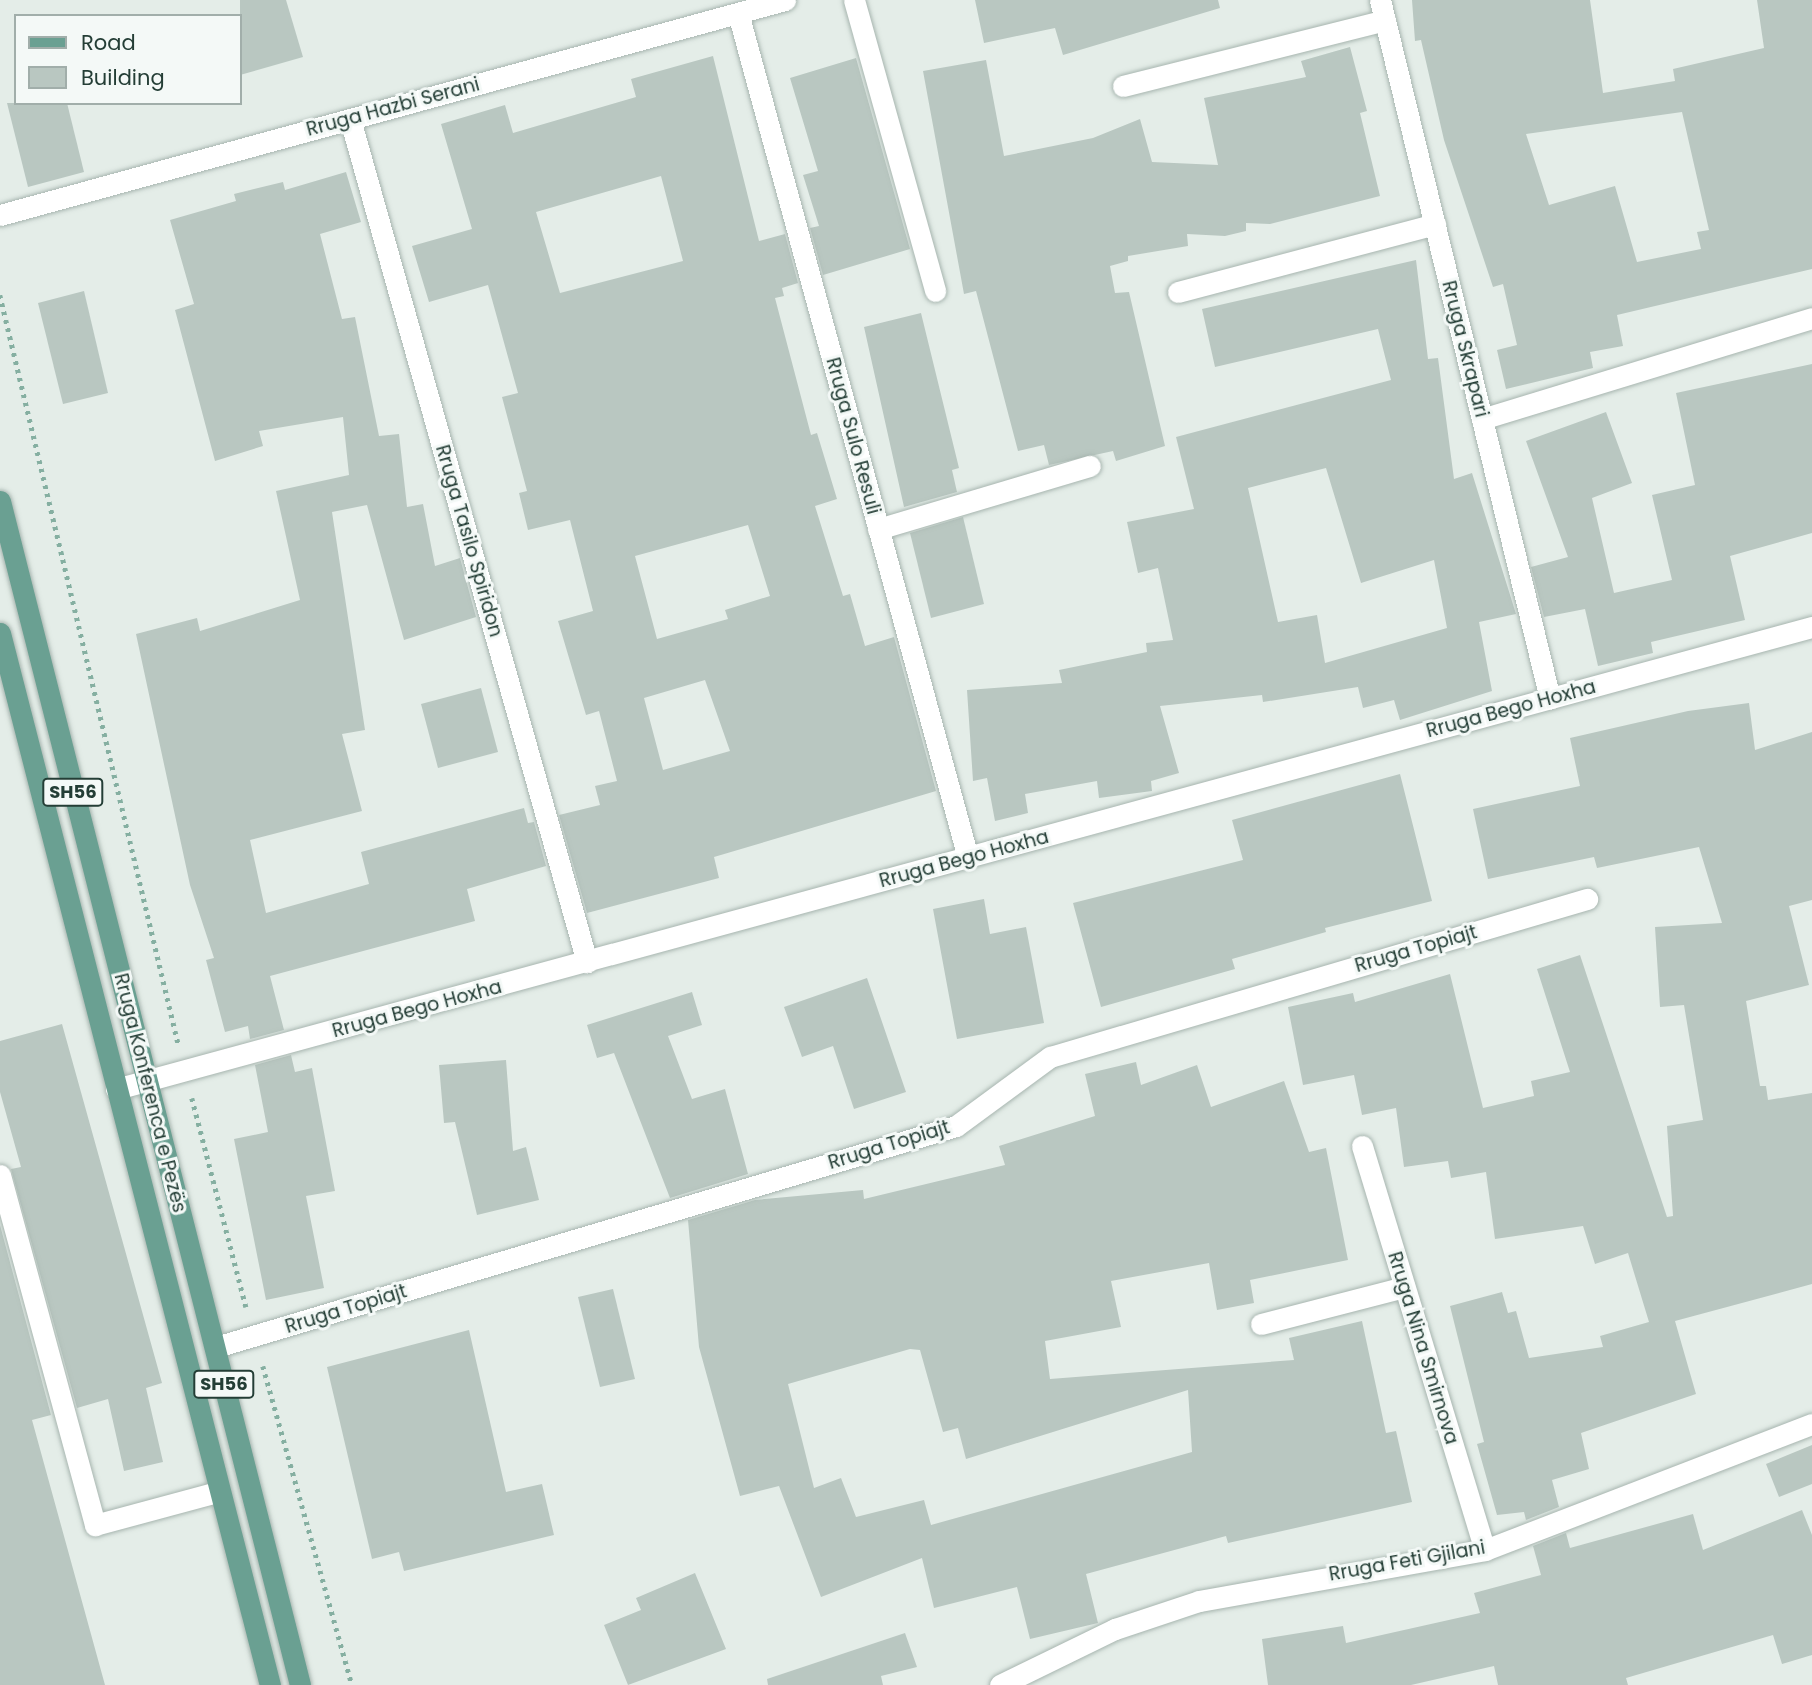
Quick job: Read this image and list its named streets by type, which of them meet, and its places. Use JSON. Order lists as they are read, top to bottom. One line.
{"streets":{"main road":["SH56","Rruga Konferenca e Pezës"],"street":["Rruga Hazbi Serani","Rruga Skrapari","Rruga Sulo Resuli","Rruga Tasilo Spiridon","Rruga Bego Hoxha","Rruga Topiajt","Rruga Nina Smirnova","Rruga Feti Gjilani"]},"crossings":[["Rruga Hazbi Serani","Rruga Sulo Resuli"],["Rruga Hazbi Serani","Rruga Tasilo Spiridon"],["Rruga Skrapari","Rruga Bego Hoxha"],["Rruga Sulo Resuli","Rruga Bego Hoxha"],["Rruga Tasilo Spiridon","Rruga Bego Hoxha"],["Rruga Bego Hoxha","Rruga Konferenca e Pezës"],["Rruga Topiajt","Rruga Konferenca e Pezës"],["Rruga Nina Smirnova","Rruga Feti Gjilani"]],"legend":["Road","Building"]}
